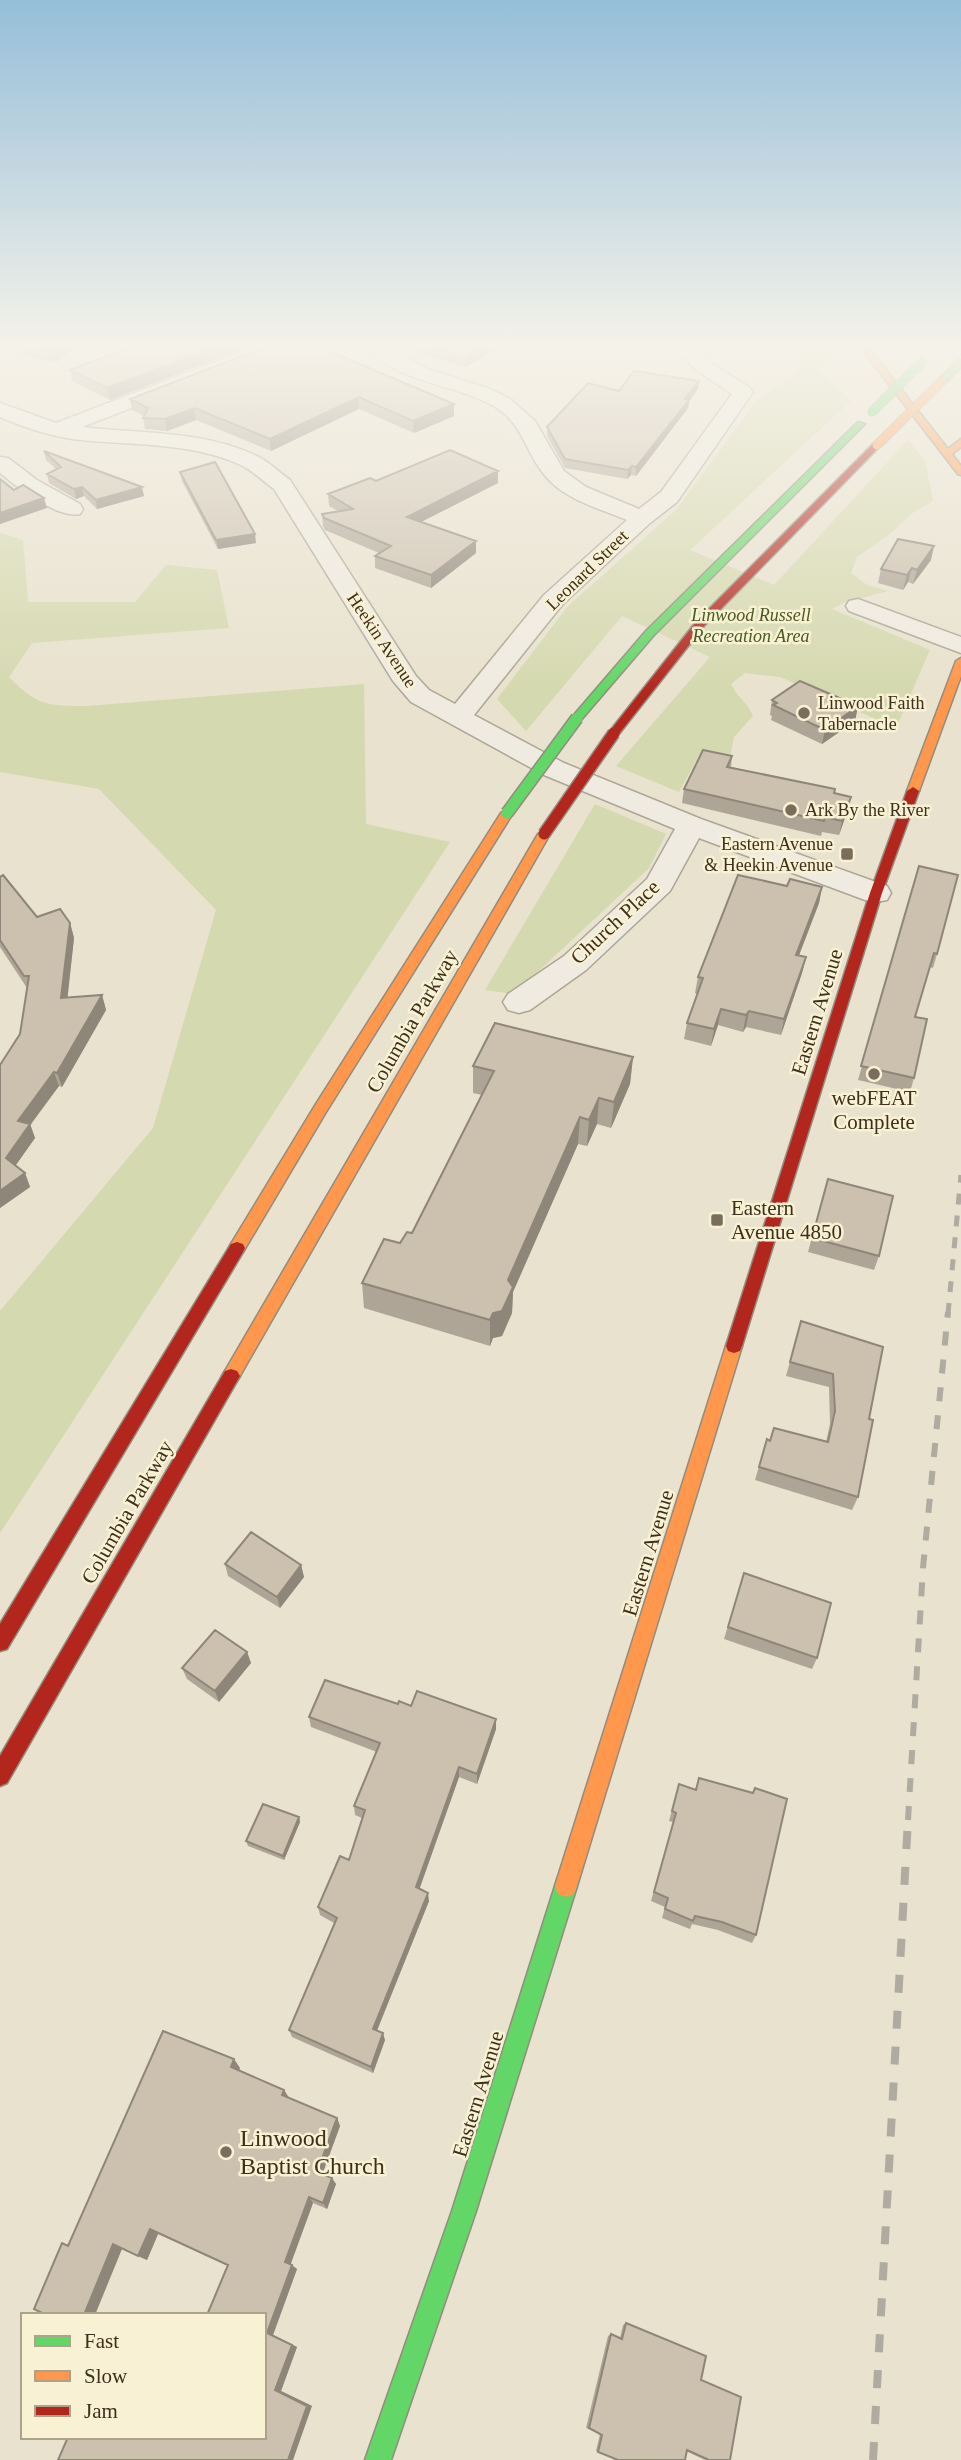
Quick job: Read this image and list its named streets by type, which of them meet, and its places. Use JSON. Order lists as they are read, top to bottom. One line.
{"streets":{"main road":["Eastern Avenue","Columbia Parkway"],"street":["Leonard Street","Heekin Avenue","Church Place"]},"crossings":[["Leonard Street","Heekin Avenue"],["Heekin Avenue","Church Place"],["Heekin Avenue","Eastern Avenue"]],"parks":["Linwood Russell Recreation Area"],"places":{"other":["Linwood Faith Tabernacle","Ark By the River","webFEAT Complete","Linwood Baptist Church"],"transit":["Eastern Avenue & Heekin Avenue","Eastern Avenue 4850"]},"legend":["Fast","Slow","Jam"]}
